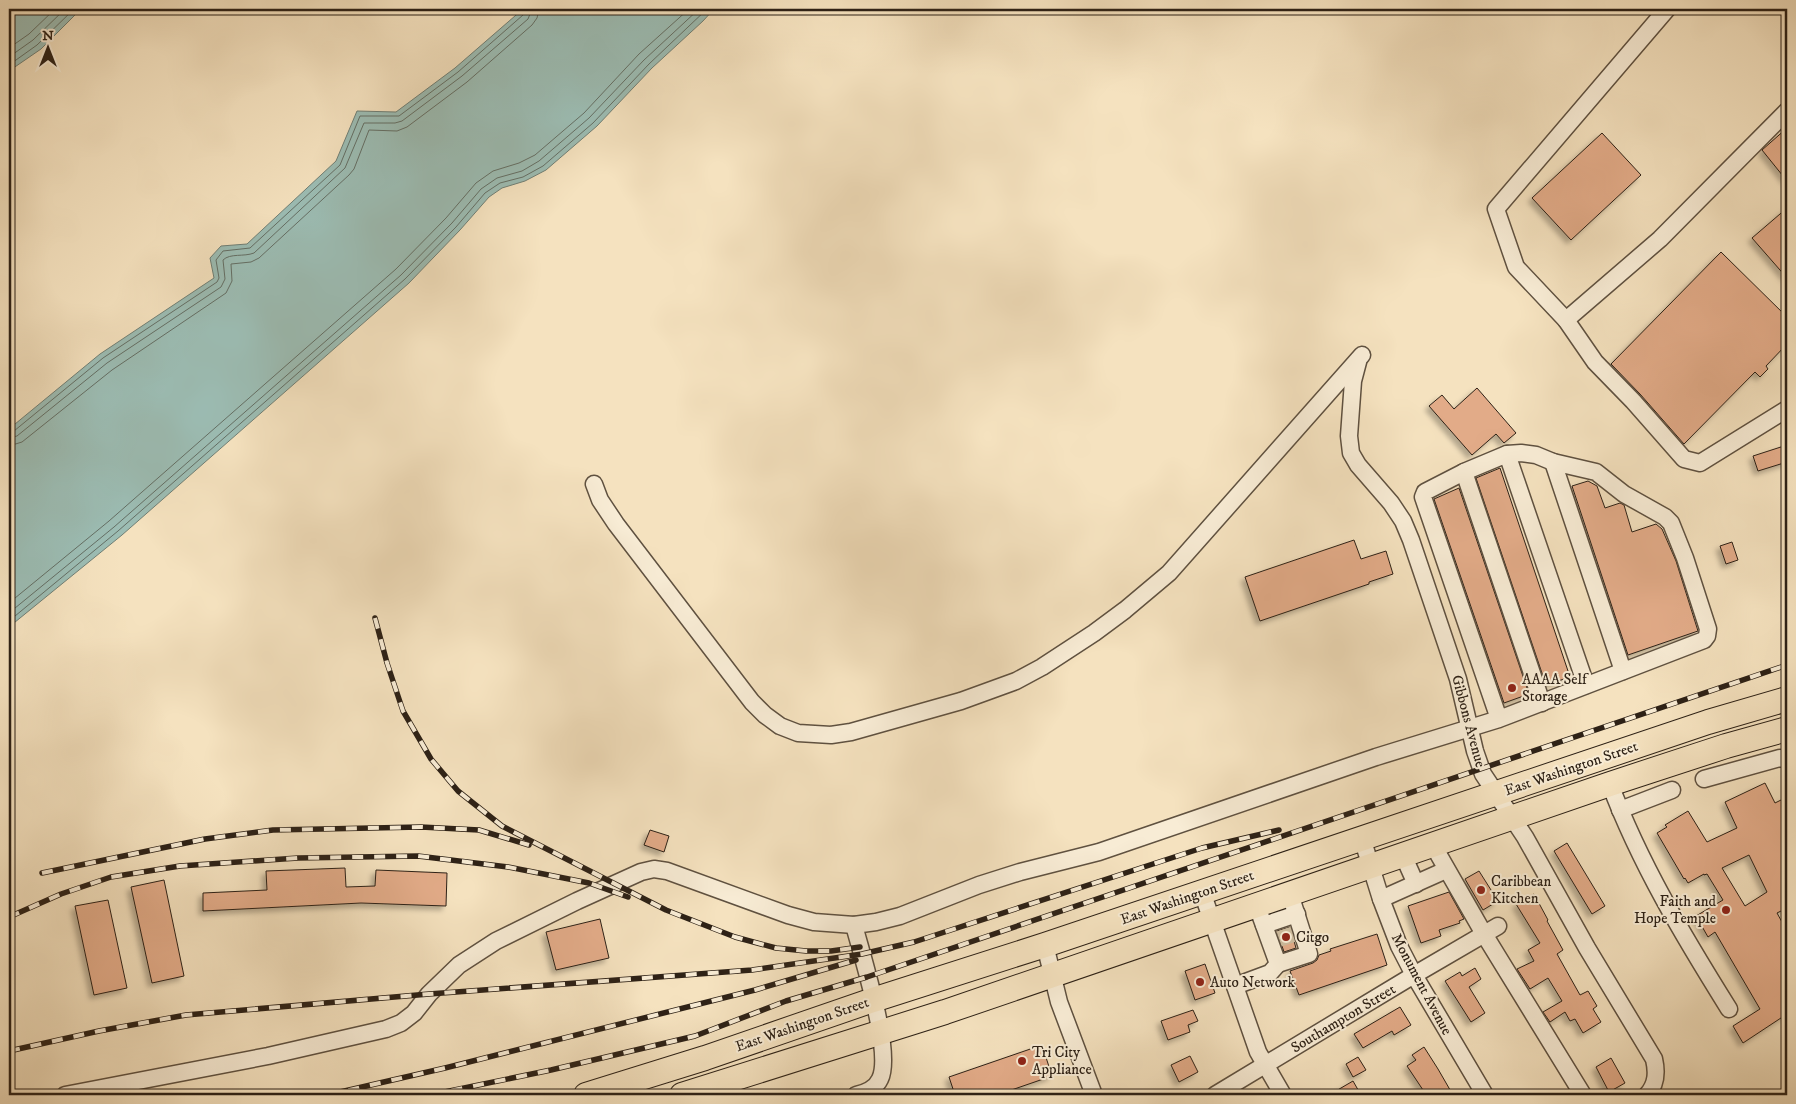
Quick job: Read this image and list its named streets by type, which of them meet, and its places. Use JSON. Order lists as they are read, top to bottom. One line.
{"streets":{"highway":["East Washington Street"],"street":["Gibbons Avenue","Monument Avenue","Southampton Street"]},"crossings":[["Gibbons Avenue","East Washington Street"],["East Washington Street","Monument Avenue"],["Monument Avenue","Southampton Street"]],"places":["AAAA Self Storage","Caribbean Kitchen","Faith and Hope Temple","Citgo","Auto Network","Tri City Appliance"],"north":"top"}
